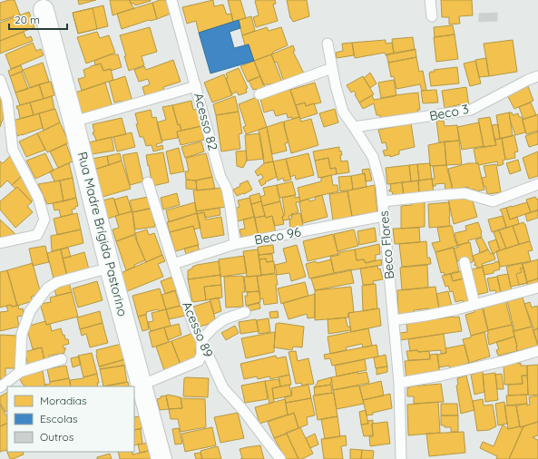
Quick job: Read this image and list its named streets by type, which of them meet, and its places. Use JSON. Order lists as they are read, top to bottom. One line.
{"streets":{"street":["Rua Madre Brígida Pastorino"],"lane":["Beco 3","Acesso 82","Beco 96","Beco Flores","Acesso 89"]},"crossings":[["Beco 3","Beco Flores"],["Acesso 82","Beco 96"],["Beco 96","Beco Flores"],["Beco 96","Acesso 89"]],"legend":["Moradias","Escolas","Outros"],"scale_bar":"20 m"}
